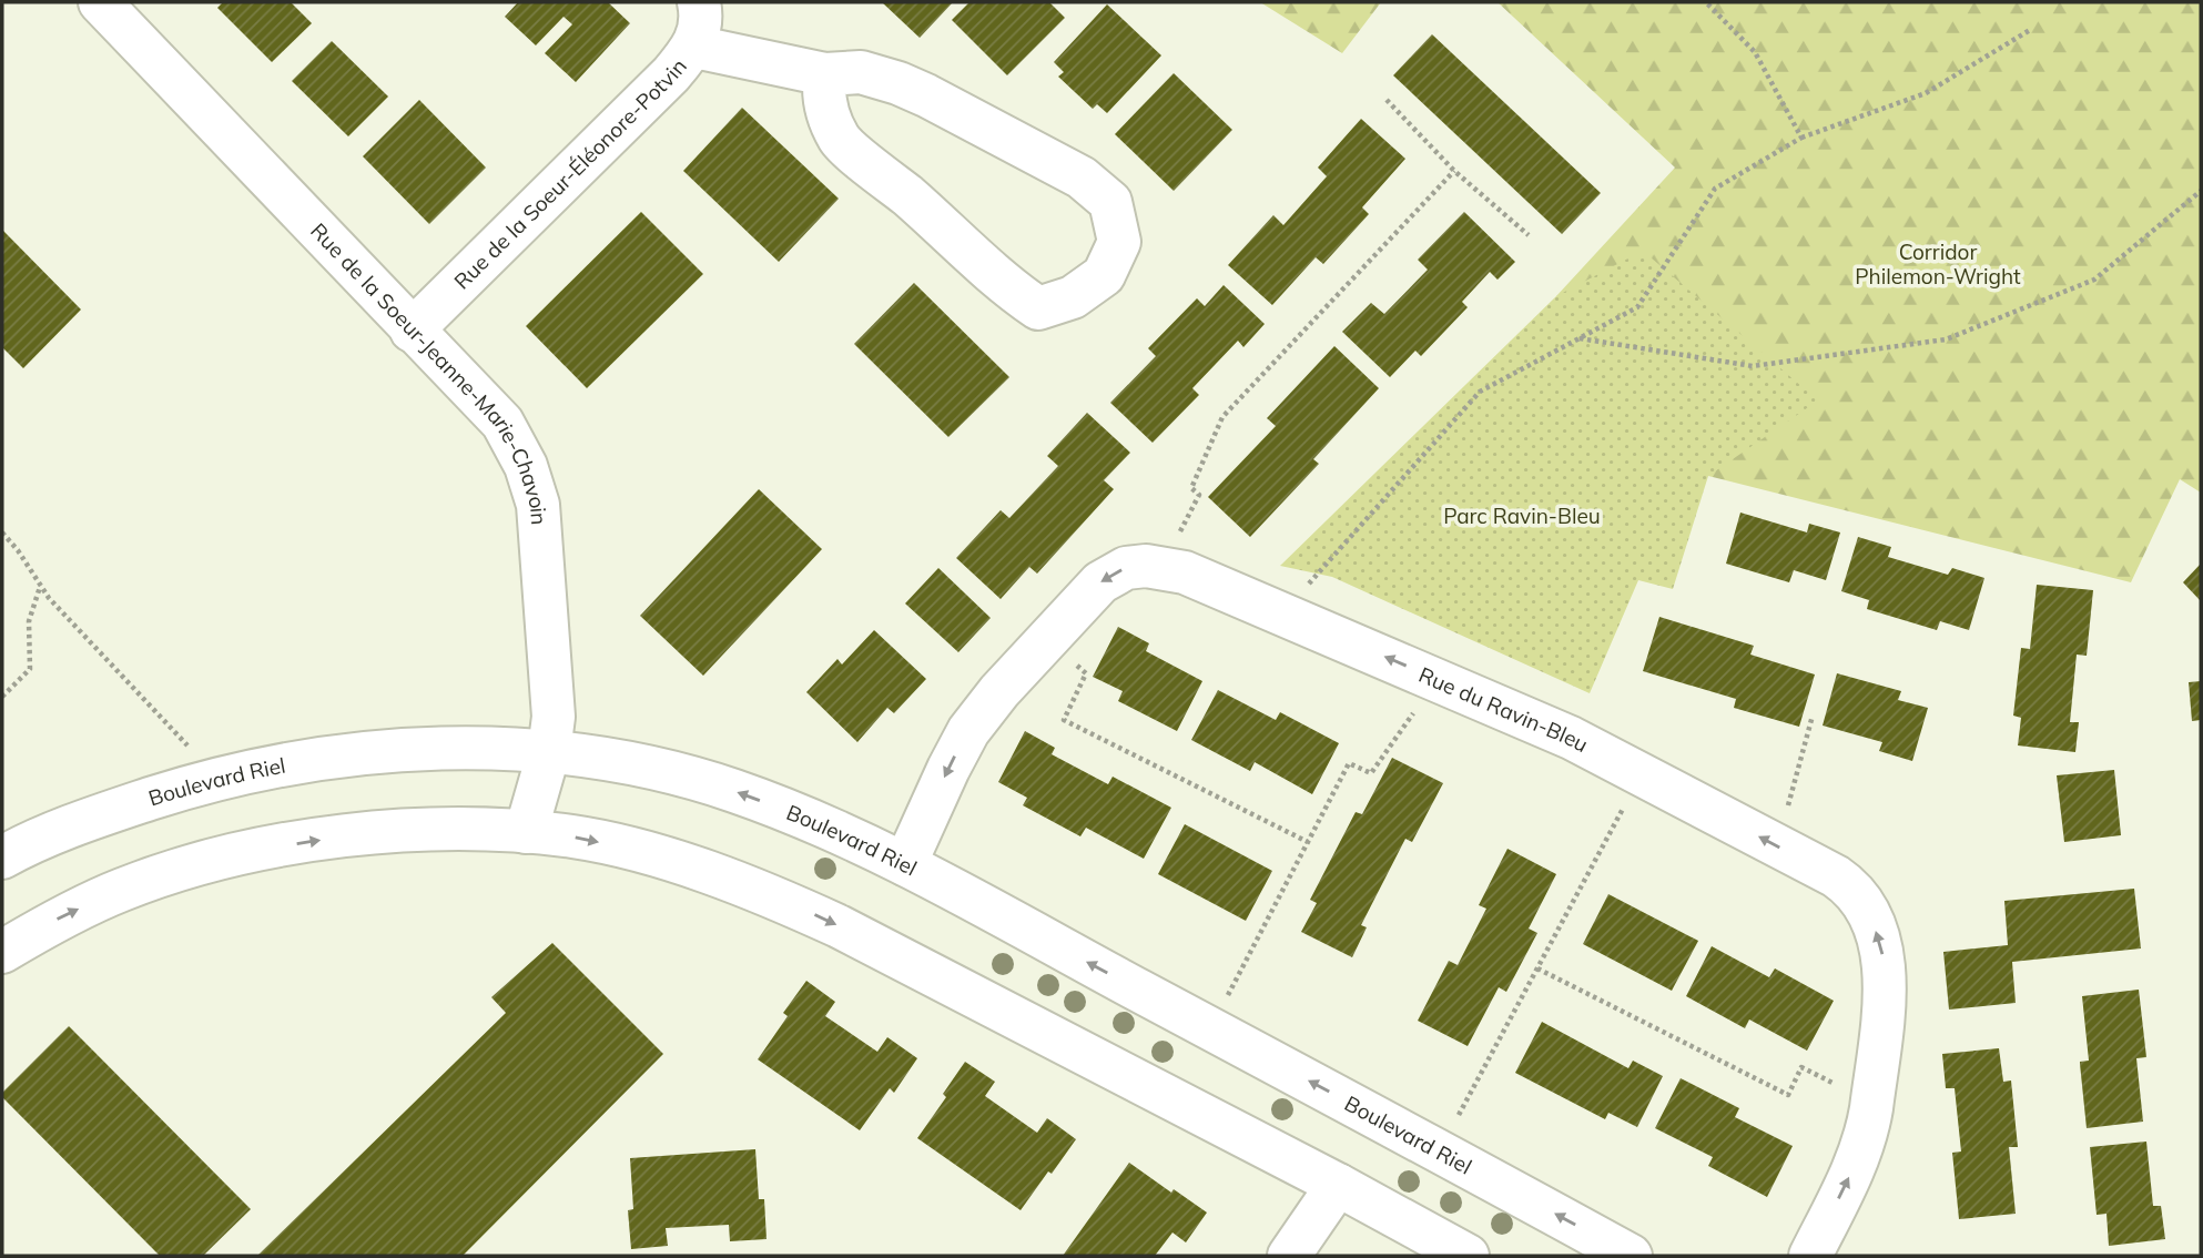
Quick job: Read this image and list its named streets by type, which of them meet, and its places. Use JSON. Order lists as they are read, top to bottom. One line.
{"streets":{"street":["Rue de la Soeur-Éléonore-Potvin","Rue de la Soeur-Jeanne-Marie-Chavoin","Rue du Ravin-Bleu","Boulevard Riel"]},"crossings":[["Rue de la Soeur-Éléonore-Potvin","Rue de la Soeur-Jeanne-Marie-Chavoin"],["Rue de la Soeur-Jeanne-Marie-Chavoin","Boulevard Riel"],["Rue du Ravin-Bleu","Boulevard Riel"]],"parks":["Corridor Philemon-Wright","Parc Ravin-Bleu"]}
